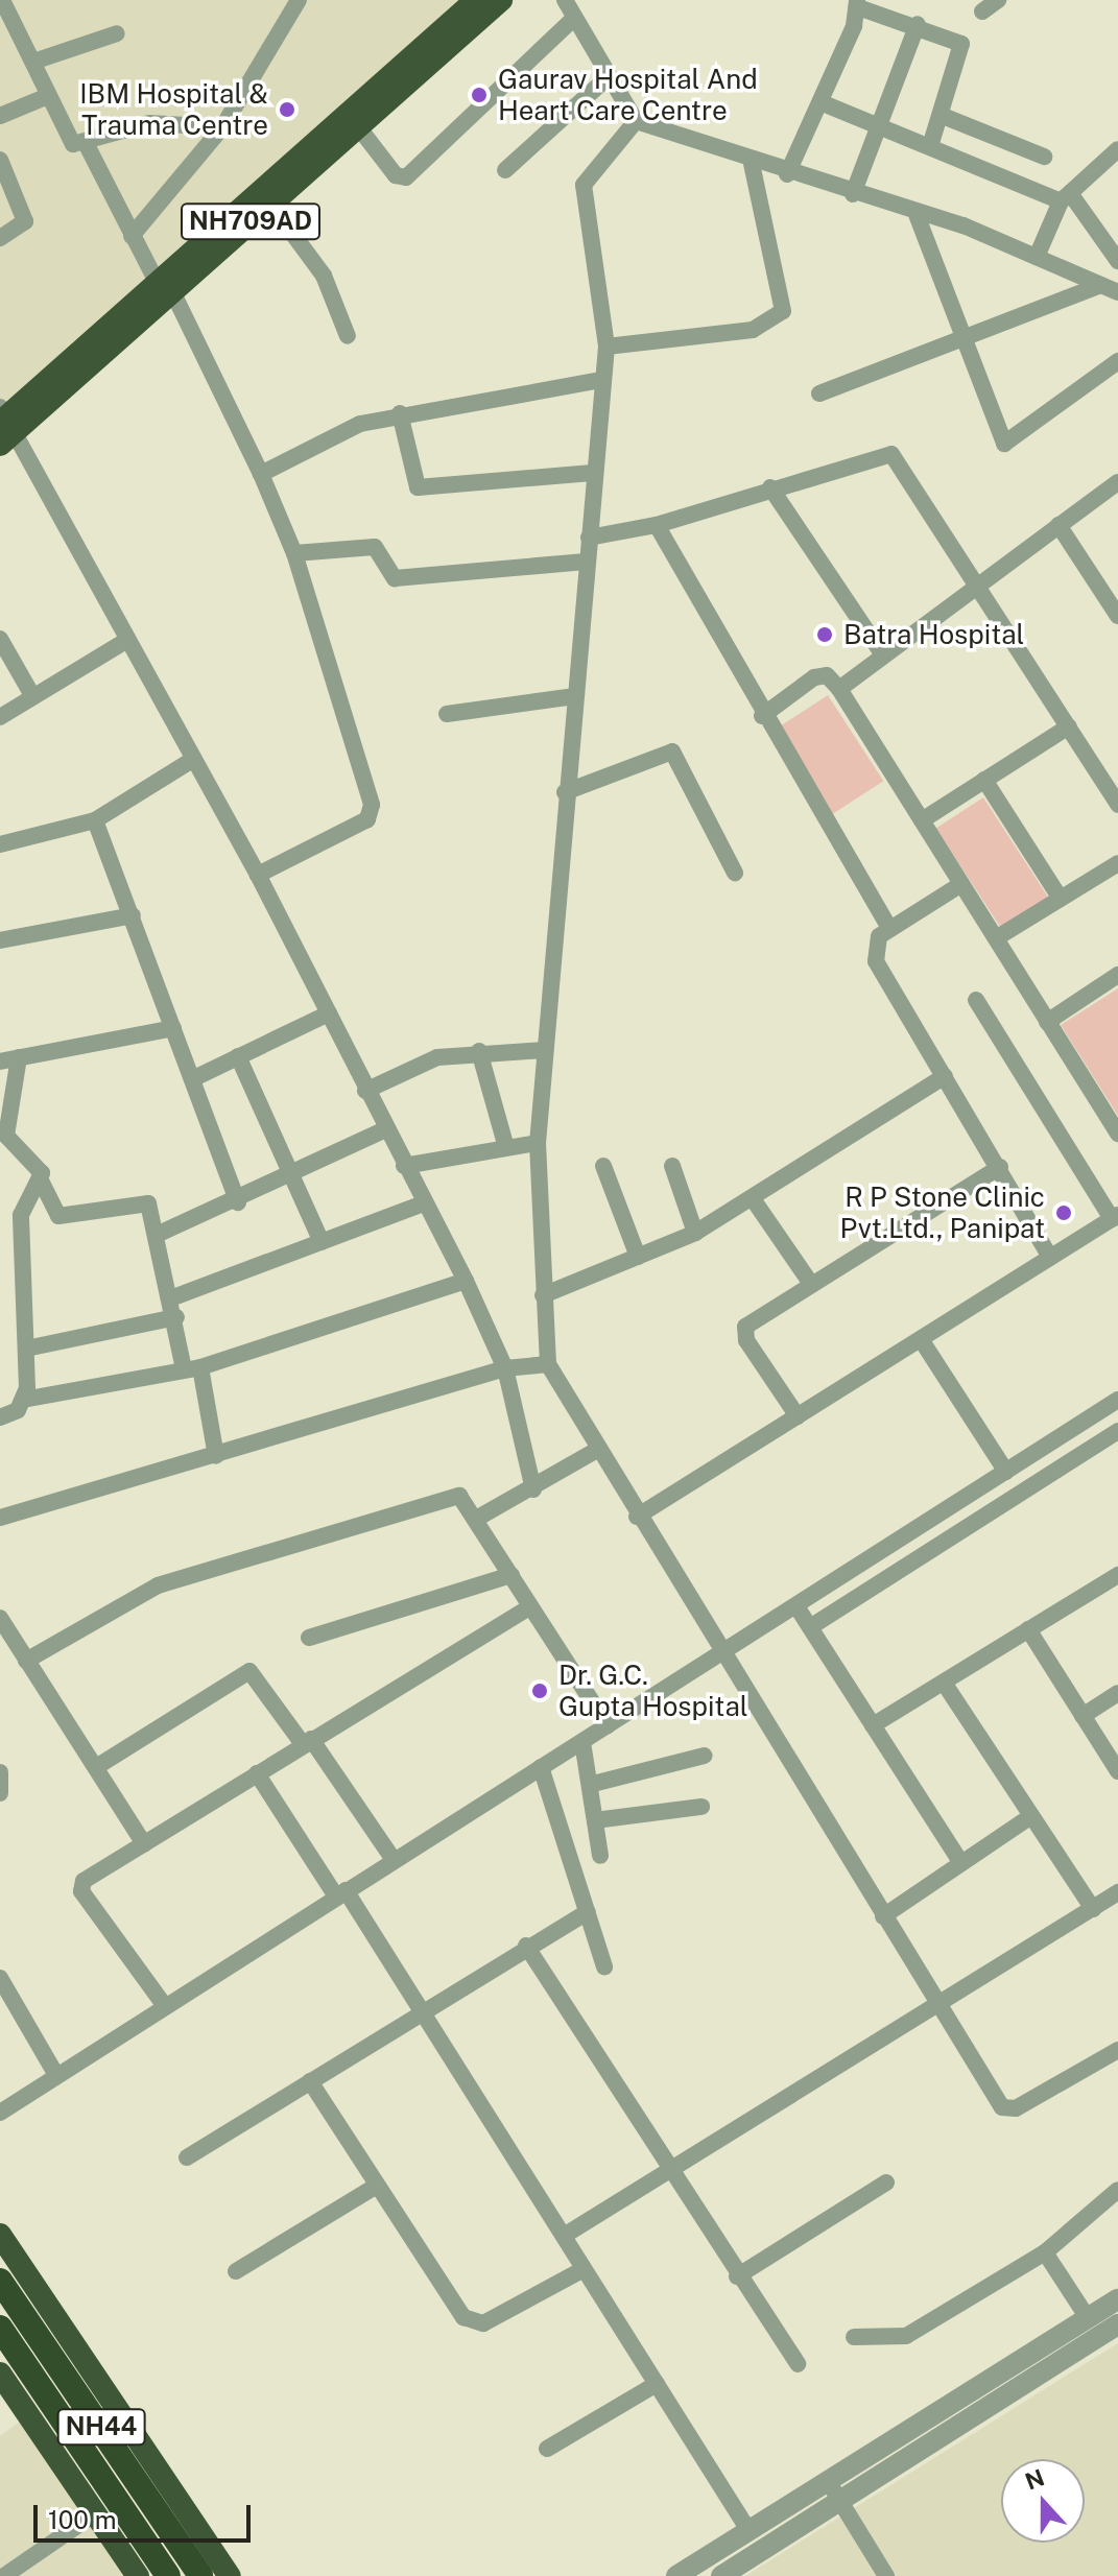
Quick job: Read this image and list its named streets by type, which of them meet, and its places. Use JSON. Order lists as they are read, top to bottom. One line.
{"streets":{"highway":["NH709AD","NH44"]},"places":["Gaurav Hospital And Heart Care Centre","IBM Hospital & Trauma Centre","Batra Hospital","R P Stone Clinic Pvt.Ltd., Panipat","Dr. G.C. Gupta Hospital"],"scale_bar":"100 m","north":"top"}
